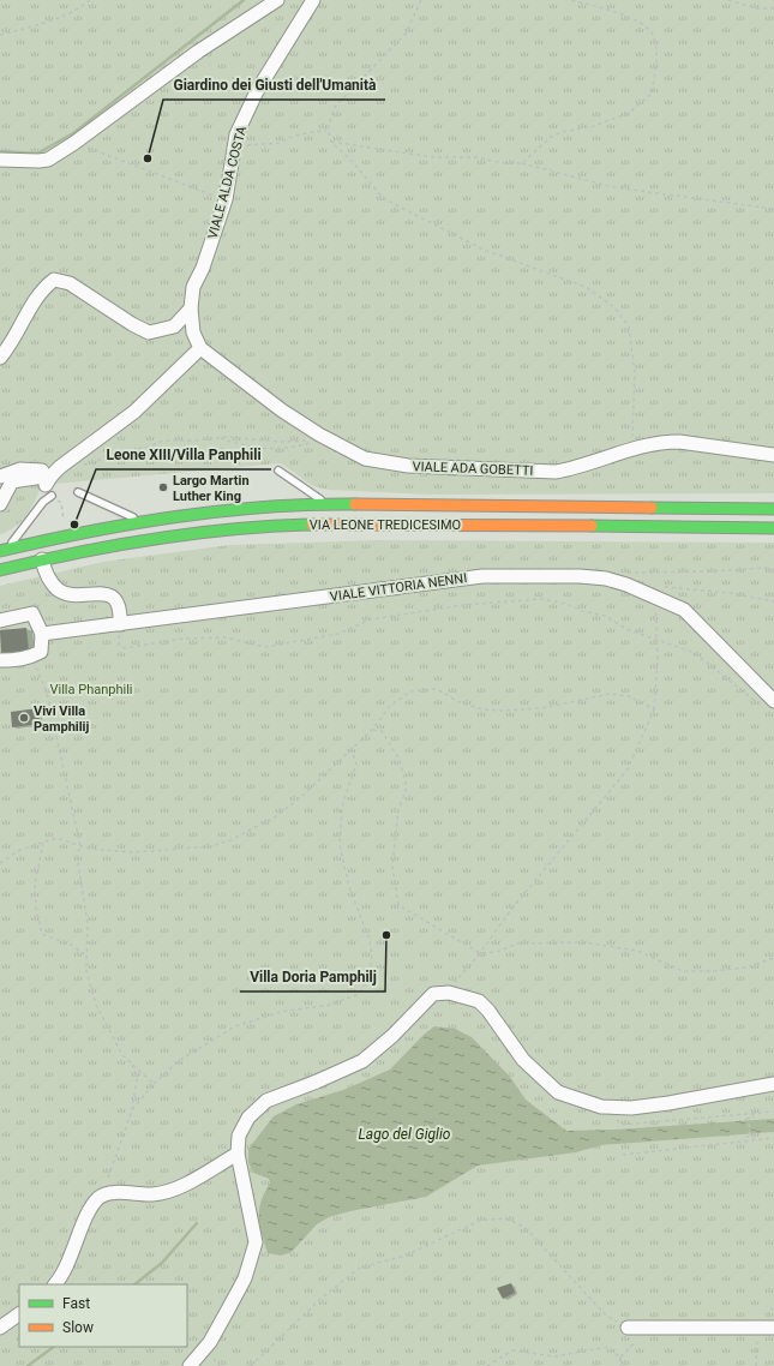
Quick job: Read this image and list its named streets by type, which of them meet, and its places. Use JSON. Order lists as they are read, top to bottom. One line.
{"streets":{"main road":["VIA LEONE TREDICESIMO"],"street":["VIALE ALDA COSTA","VIALE ADA GOBETTI","VIALE VITTORIA NENNI"]},"crossings":[["VIALE ALDA COSTA","VIALE ADA GOBETTI"]],"water":["Lago del Giglio"],"parks":["Villa Phanphili"],"places":["Giardino dei Giusti dell'Umanità","Largo Martin Luther King","Leone XIII/Villa Panphili","Vivi Villa Pamphilij","Villa Doria Pamphilj"],"legend":["Fast","Slow"]}
